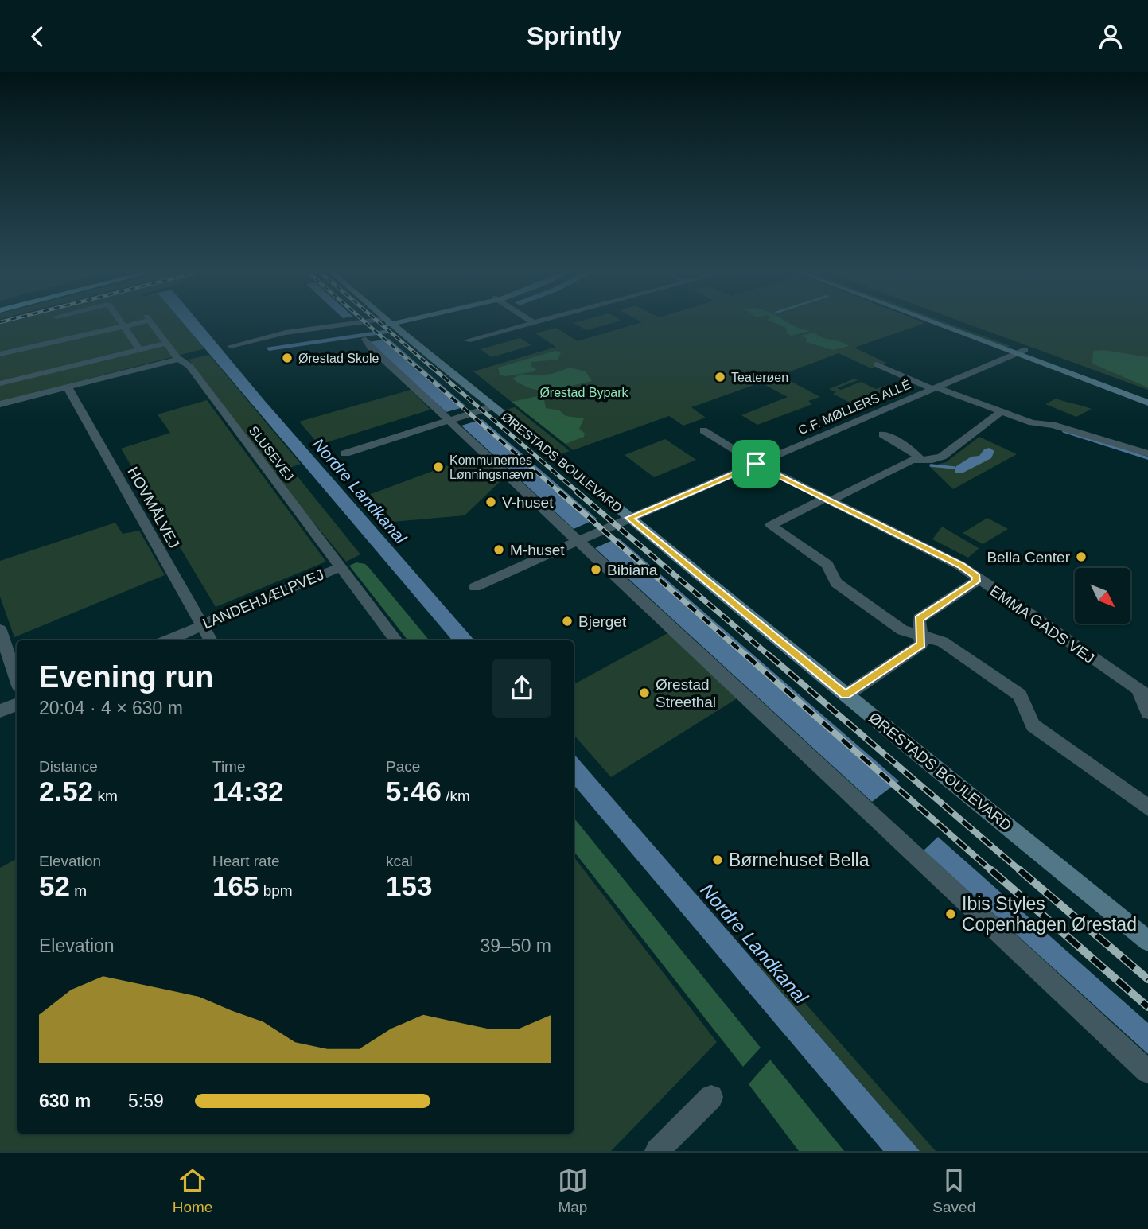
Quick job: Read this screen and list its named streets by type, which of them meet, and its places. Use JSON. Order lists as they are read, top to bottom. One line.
{"streets":{"street":["C.F. MØLLERS ALLÉ","SLUSEVEJ","ØRESTADS BOULEVARD","HOVMÅLVEJ","LANDEHJÆLPVEJ","EMMA GADS VEJ"]},"crossings":[["C.F. MØLLERS ALLÉ","ØRESTADS BOULEVARD"],["C.F. MØLLERS ALLÉ","EMMA GADS VEJ"],["SLUSEVEJ","LANDEHJÆLPVEJ"],["HOVMÅLVEJ","LANDEHJÆLPVEJ"]],"water":["Nordre Landkanal"],"parks":["Ørestad Bypark"],"places":["Ørestad Skole","Teaterøen","Kommunernes Lønningsnævn","V-huset","M-huset","Bella Center","Bibiana","Bjerget","Ørestad Streethal","Børnehuset Bella","Ibis Styles Copenhagen Ørestad"],"north":"bottom right","page":{"header":"Sprintly","heading":["Evening run","20:04 · 4 × 630 m"],"stats":[["Distance","2.52 km"],["Time","14:32"],["Pace","5:46 /km"],["Elevation","52 m"],["Heart rate","165 bpm"],["kcal","153"]],"chart":["Elevation","39–50 m"],"list":[{"name":"630 m","note":"5:59"}],"tabs":["Home","Map","Saved"]}}
